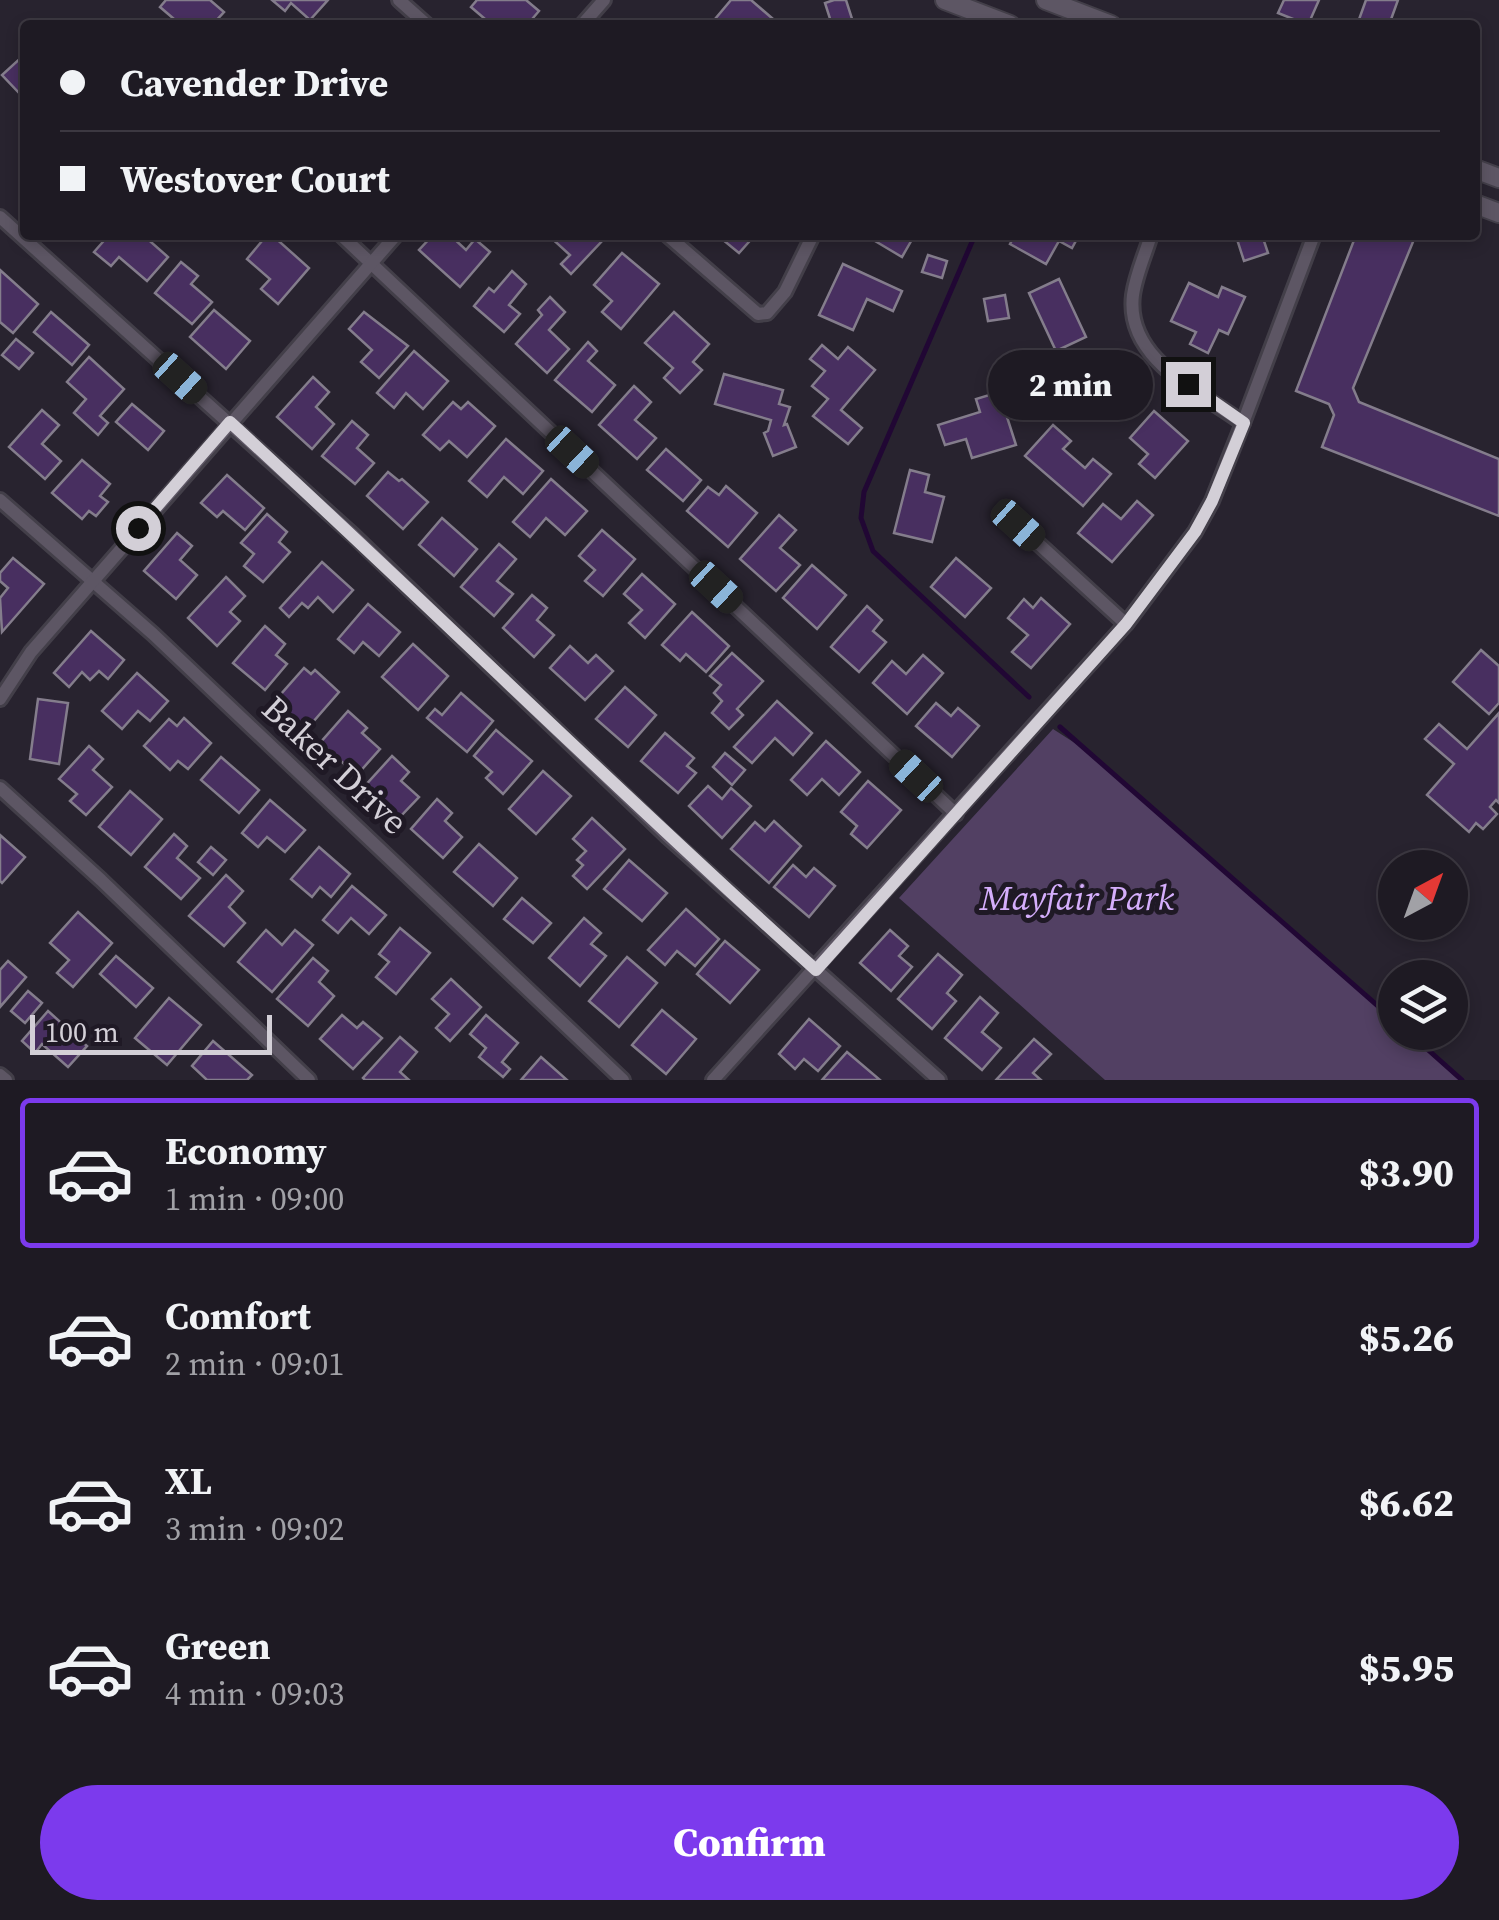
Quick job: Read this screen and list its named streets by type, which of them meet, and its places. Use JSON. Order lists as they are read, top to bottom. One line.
{"streets":{"street":["Baker Drive"]},"parks":["Mayfair Park"],"scale_bar":"100 m","north":"top right","page":{"banner":["Cavender Drive","Westover Court"],"bubble":"2 min","scale":"100 m","list":[{"name":"Economy","note":"1 min · 09:00","value":"$3.90"},{"name":"Comfort","note":"2 min · 09:01","value":"$5.26"},{"name":"XL","note":"3 min · 09:02","value":"$6.62"},{"name":"Green","note":"4 min · 09:03","value":"$5.95"}],"buttons":"Confirm"}}
